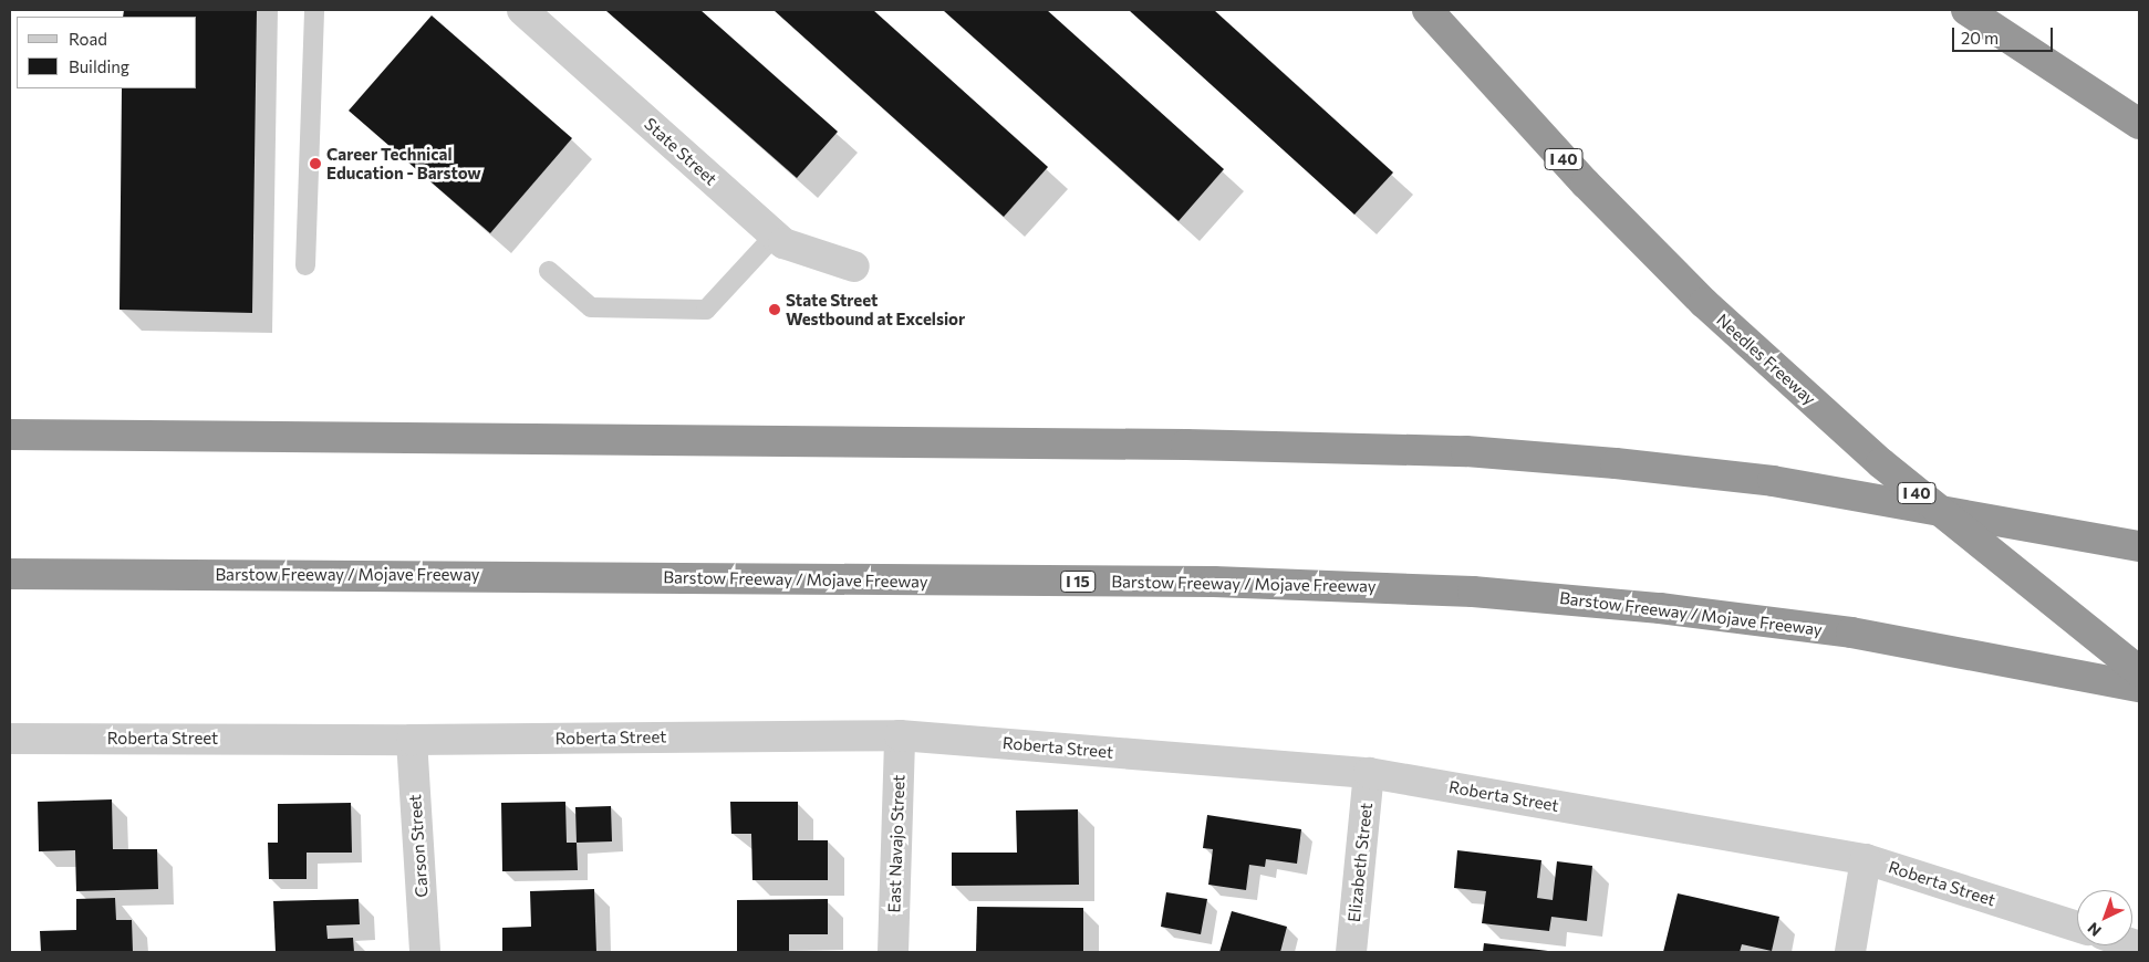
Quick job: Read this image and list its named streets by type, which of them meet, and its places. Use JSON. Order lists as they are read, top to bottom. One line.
{"streets":{"highway":["I 40","Needles Freeway","Barstow Freeway / Mojave Freeway","I 15"],"street":["State Street","Roberta Street","East Navajo Street","Carson Street","Elizabeth Street"]},"crossings":[["Roberta Street","East Navajo Street"],["Roberta Street","Carson Street"],["Roberta Street","Elizabeth Street"]],"places":["Career Technical Education - Barstow","State Street Westbound at Excelsior"],"legend":["Road","Building"],"scale_bar":"20 m","north":"bottom left"}
